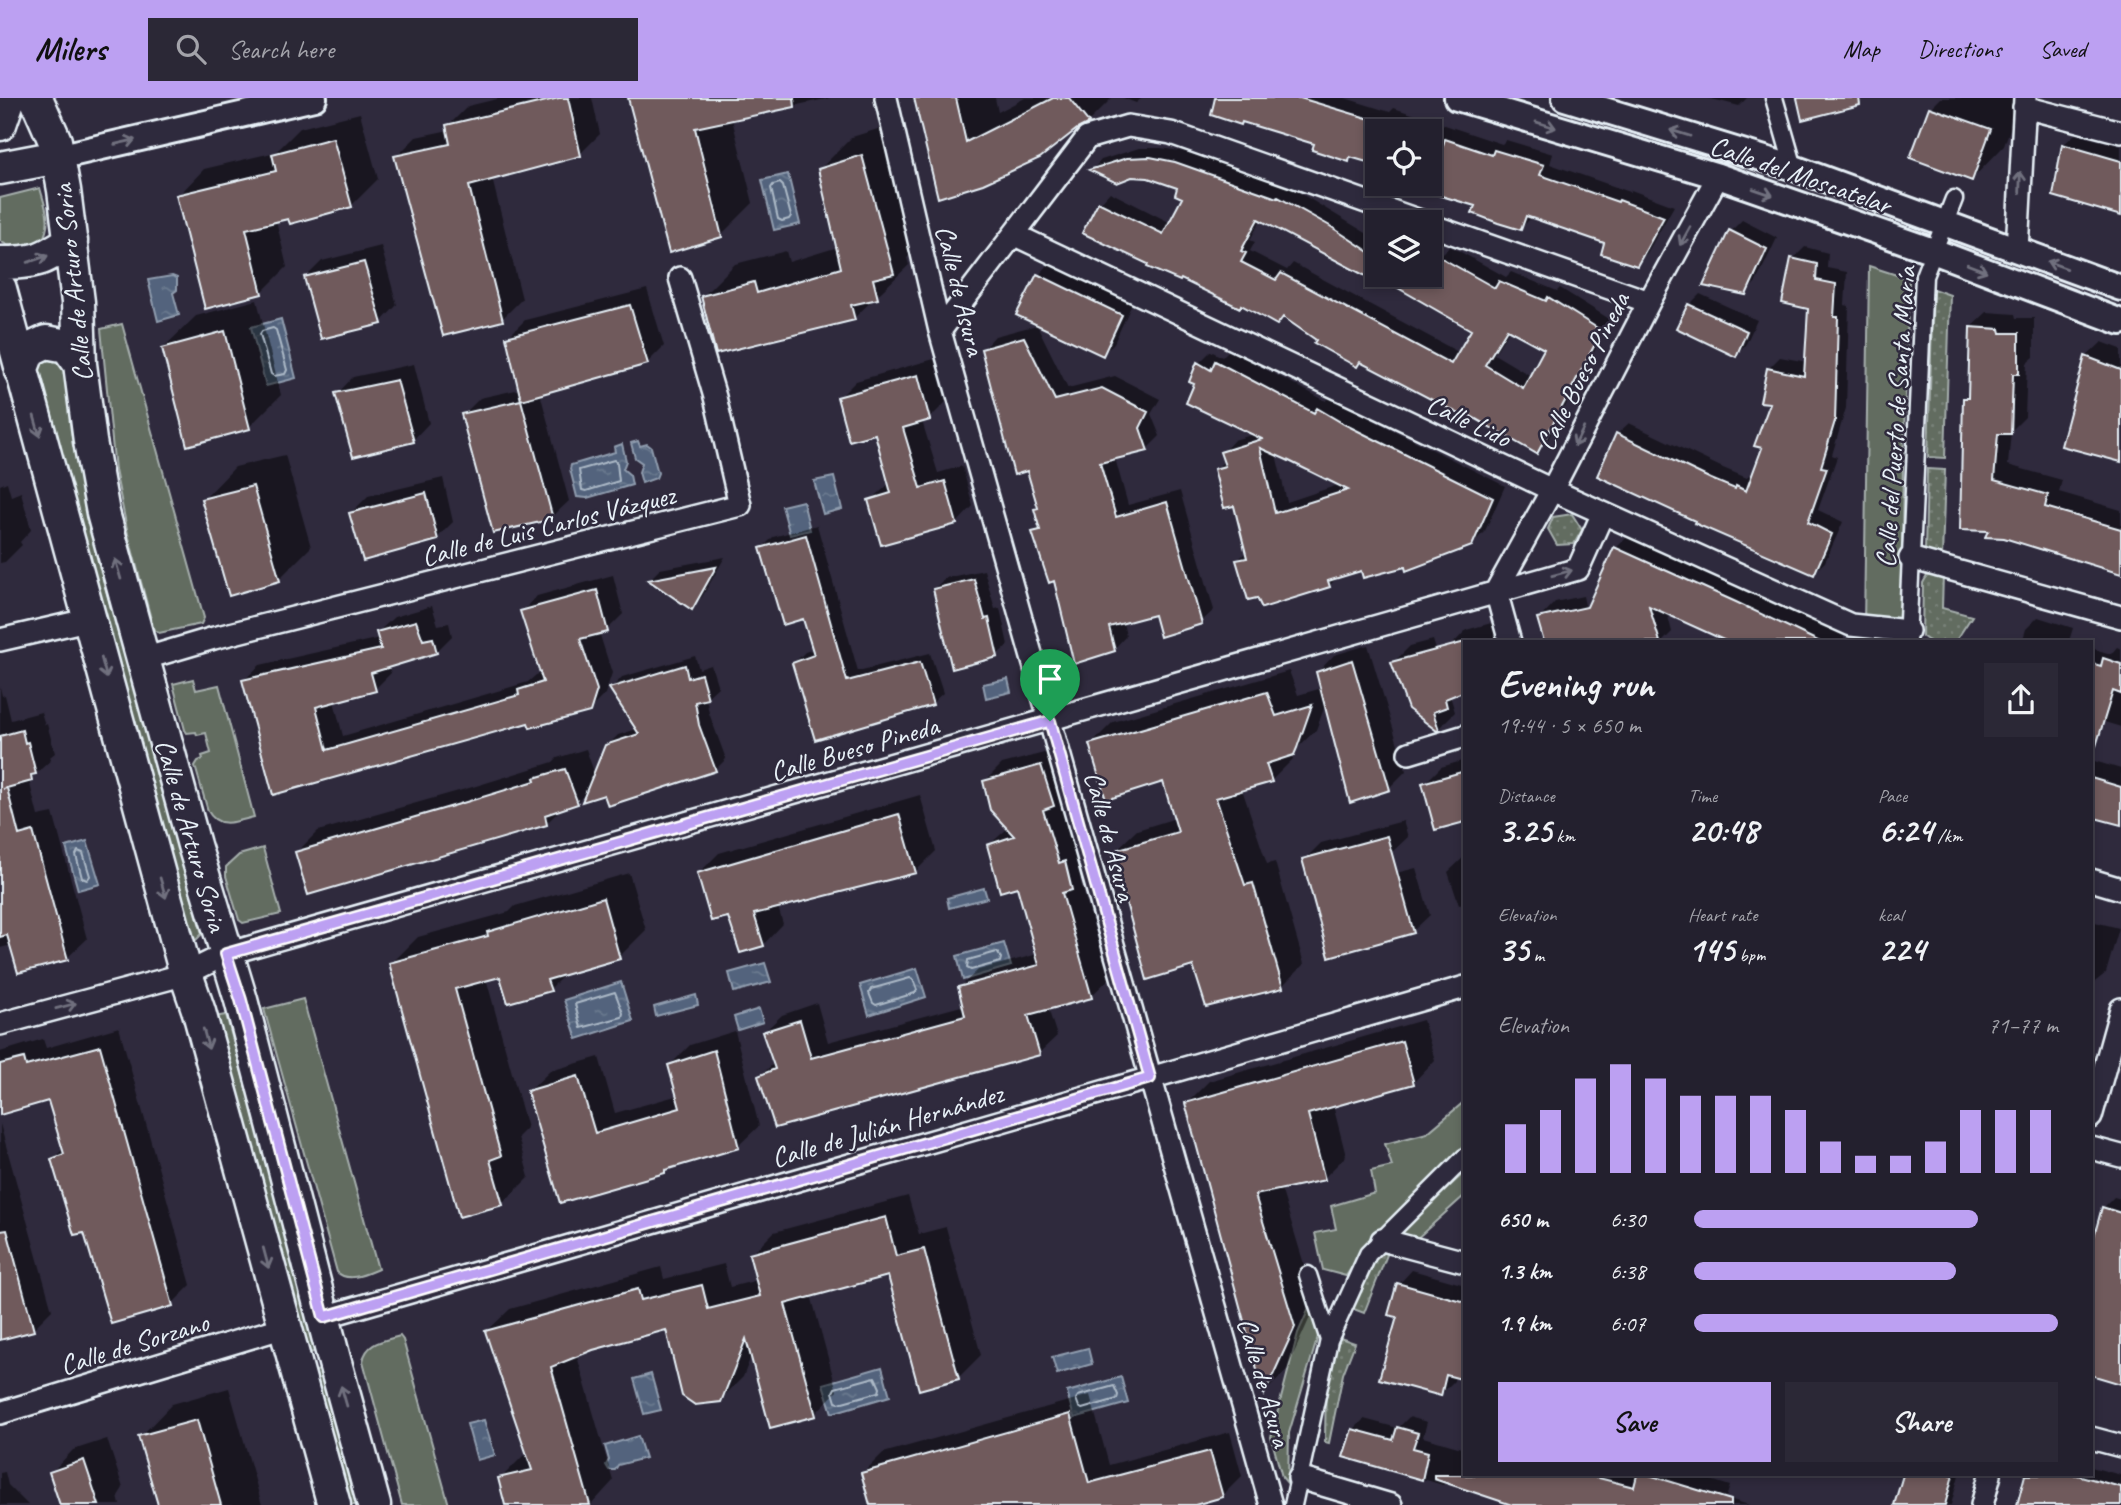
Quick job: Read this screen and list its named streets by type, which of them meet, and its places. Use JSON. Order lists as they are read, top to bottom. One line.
{"streets":{"main road":["Calle de Arturo Soria"],"street":["Calle del Moscatelar","Calle de Asura","Calle Bueso Pineda","Calle del Puerto de Santa María","Calle Lido","Calle de Luis Carlos Vázquez","Calle de Julián Hernández","Calle de Sorzano"]},"crossings":[["Calle del Moscatelar","Calle Bueso Pineda"],["Calle del Moscatelar","Calle del Puerto de Santa María"],["Calle de Arturo Soria","Calle Bueso Pineda"],["Calle de Arturo Soria","Calle de Luis Carlos Vázquez"],["Calle de Arturo Soria","Calle de Julián Hernández"],["Calle de Arturo Soria","Calle de Sorzano"],["Calle de Asura","Calle Bueso Pineda"],["Calle de Asura","Calle de Julián Hernández"],["Calle Bueso Pineda","Calle Lido"],["Calle del Puerto de Santa María","Calle Lido"]],"page":{"header":"Milers","search":"Search here","nav":["Map","Directions","Saved"],"heading":["Evening run","19:44 · 5 × 650 m"],"stats":[["Distance","3.25 km"],["Time","20:48"],["Pace","6:24 /km"],["Elevation","35 m"],["Heart rate","145 bpm"],["kcal","224"]],"chart":["Elevation","71–77 m"],"list":[{"name":"650 m","note":"6:30"},{"name":"1.3 km","note":"6:38"},{"name":"1.9 km","note":"6:07"}],"buttons":["Save","Share"]}}
